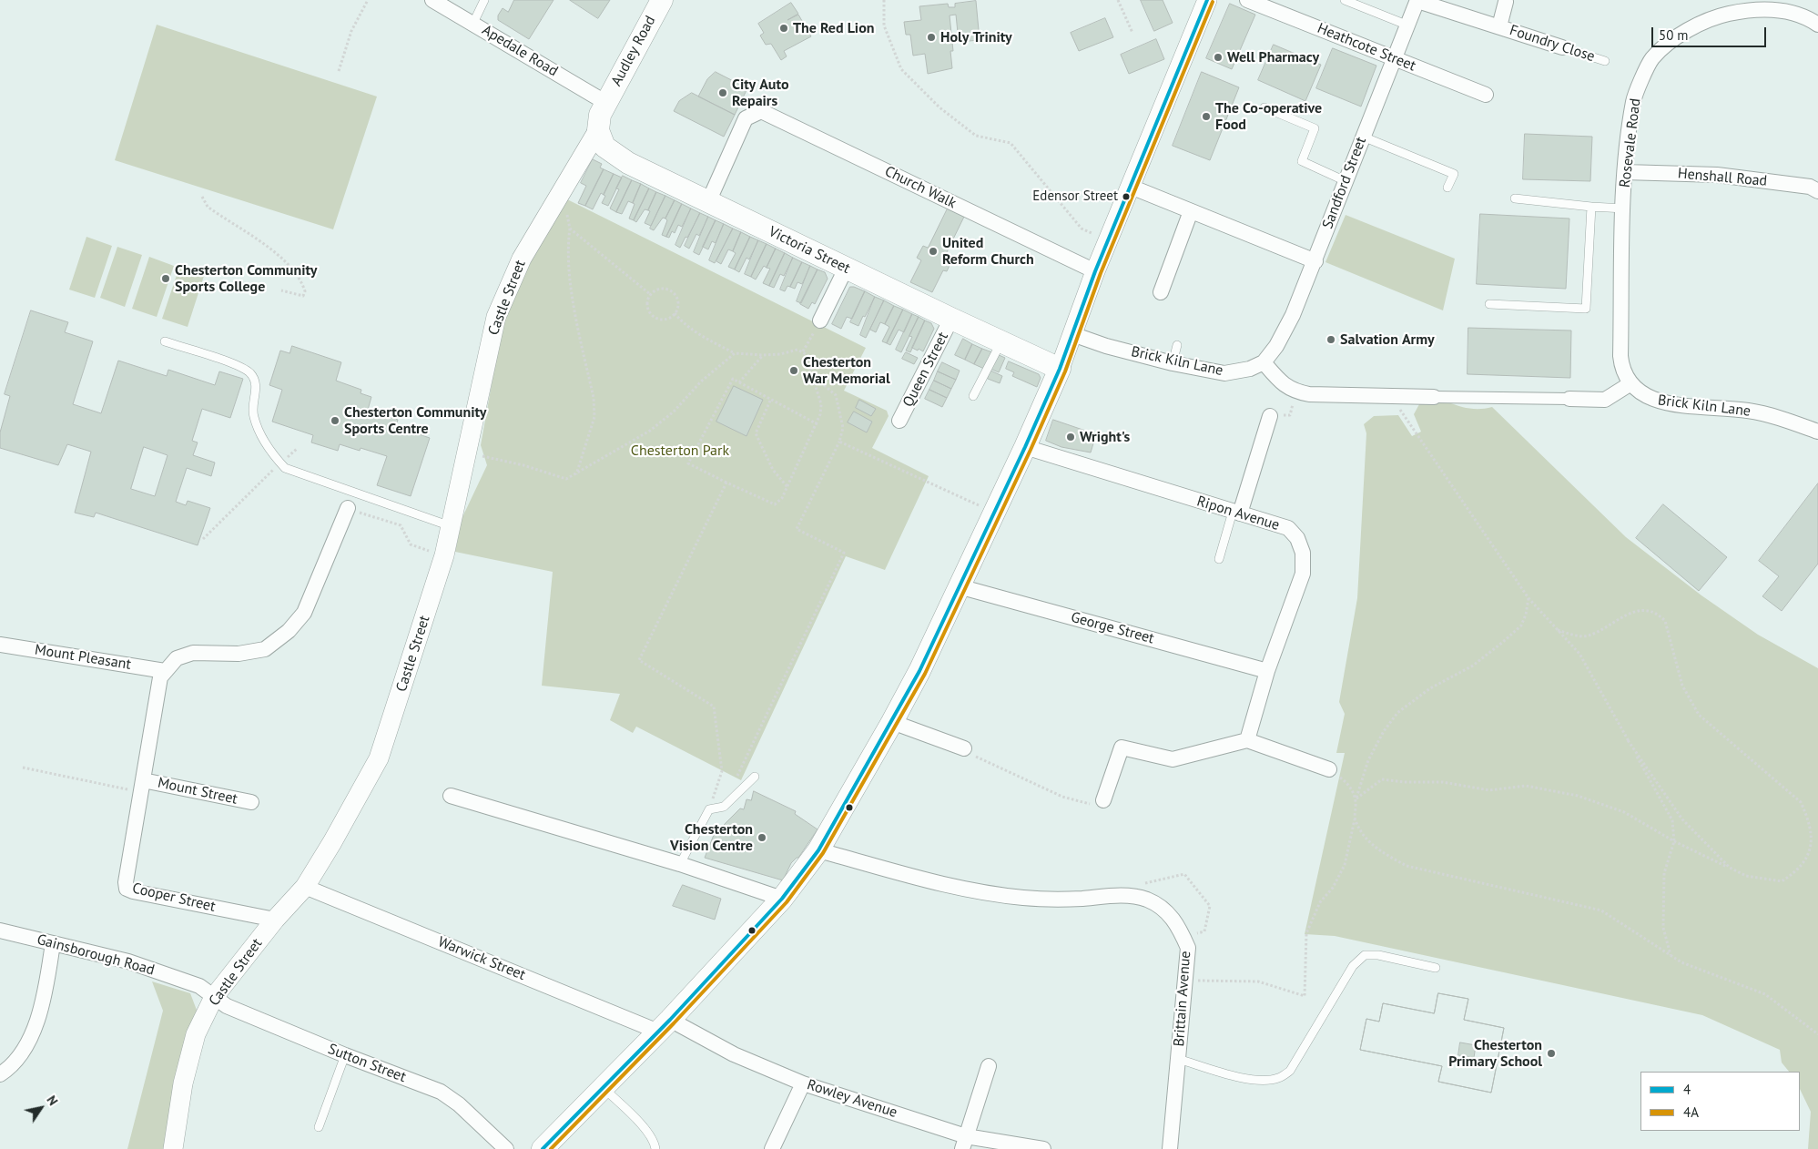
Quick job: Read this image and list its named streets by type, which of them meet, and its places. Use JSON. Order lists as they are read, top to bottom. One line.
{"streets":{"main road":["Audley Road","Victoria Street"],"street":["Foundry Close","Heathcote Street","Apedale Road","Rosevale Road","Henshall Road","Sandford Street","Church Walk","Castle Street","Brick Kiln Lane","Queen Street","Ripon Avenue","George Street","Mount Pleasant","Mount Street","Cooper Street","Gainsborough Road","Warwick Street","Brittain Avenue","Sutton Street","Rowley Avenue"]},"crossings":[["Foundry Close","Sandford Street"],["Heathcote Street","Sandford Street"],["Apedale Road","Audley Road"],["Rosevale Road","Henshall Road"],["Rosevale Road","Brick Kiln Lane"],["Sandford Street","Brick Kiln Lane"],["Church Walk","Victoria Street"],["Victoria Street","Castle Street"],["Victoria Street","Queen Street"],["Castle Street","Cooper Street"],["Castle Street","Gainsborough Road"],["Castle Street","Warwick Street"],["Castle Street","Sutton Street"],["Ripon Avenue","George Street"],["Mount Street","Cooper Street"],["Gainsborough Road","Sutton Street"],["Warwick Street","Rowley Avenue"]],"parks":["Chesterton Park"],"places":["The Red Lion","Holy Trinity","Well Pharmacy","City Auto Repairs","The Co-operative Food","Edensor Street","United Reform Church","Chesterton Community Sports College","Salvation Army","Chesterton War Memorial","Chesterton Community Sports Centre","Wright's","Chesterton Vision Centre","Chesterton Primary School"],"lines":["transit line 4","transit line 4A"],"legend":["4","4A"],"scale_bar":"50 m","north":"top right"}
